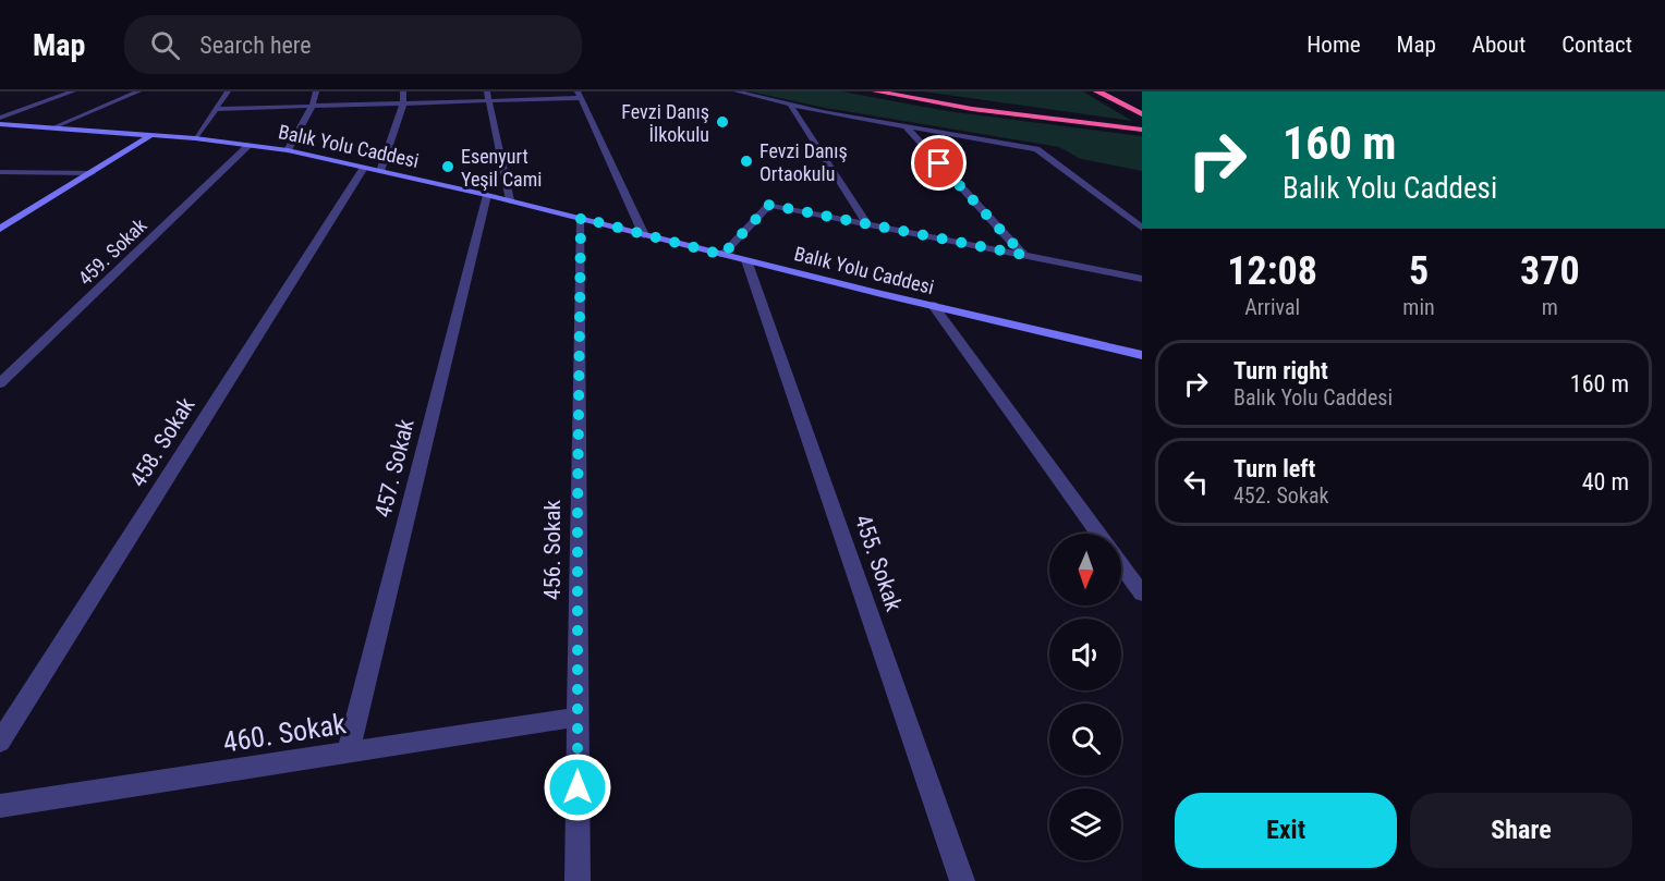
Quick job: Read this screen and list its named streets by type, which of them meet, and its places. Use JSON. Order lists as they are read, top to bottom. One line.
{"streets":{"main road":["Balık Yolu Caddesi"],"street":["459. Sokak","458. Sokak","457. Sokak","456. Sokak","455. Sokak","460. Sokak"]},"crossings":[["Balık Yolu Caddesi","459. Sokak"],["Balık Yolu Caddesi","458. Sokak"],["Balık Yolu Caddesi","457. Sokak"],["Balık Yolu Caddesi","456. Sokak"],["Balık Yolu Caddesi","455. Sokak"],["457. Sokak","460. Sokak"],["456. Sokak","460. Sokak"]],"places":["Fevzi Danış İlkokulu","Fevzi Danış Ortaokulu","Esenyurt Yeşil Cami"],"north":"bottom","page":{"header":"Map","search":"Search here","nav":["Home","Map","About","Contact"],"turn":["160 m","Balık Yolu Caddesi"],"eta":["12:08","Arrival","5","min","370","m"],"list":[{"name":"Turn right","note":"Balık Yolu Caddesi","value":"160 m"},{"name":"Turn left","note":"452. Sokak","value":"40 m"}],"buttons":["Exit","Share"]}}
